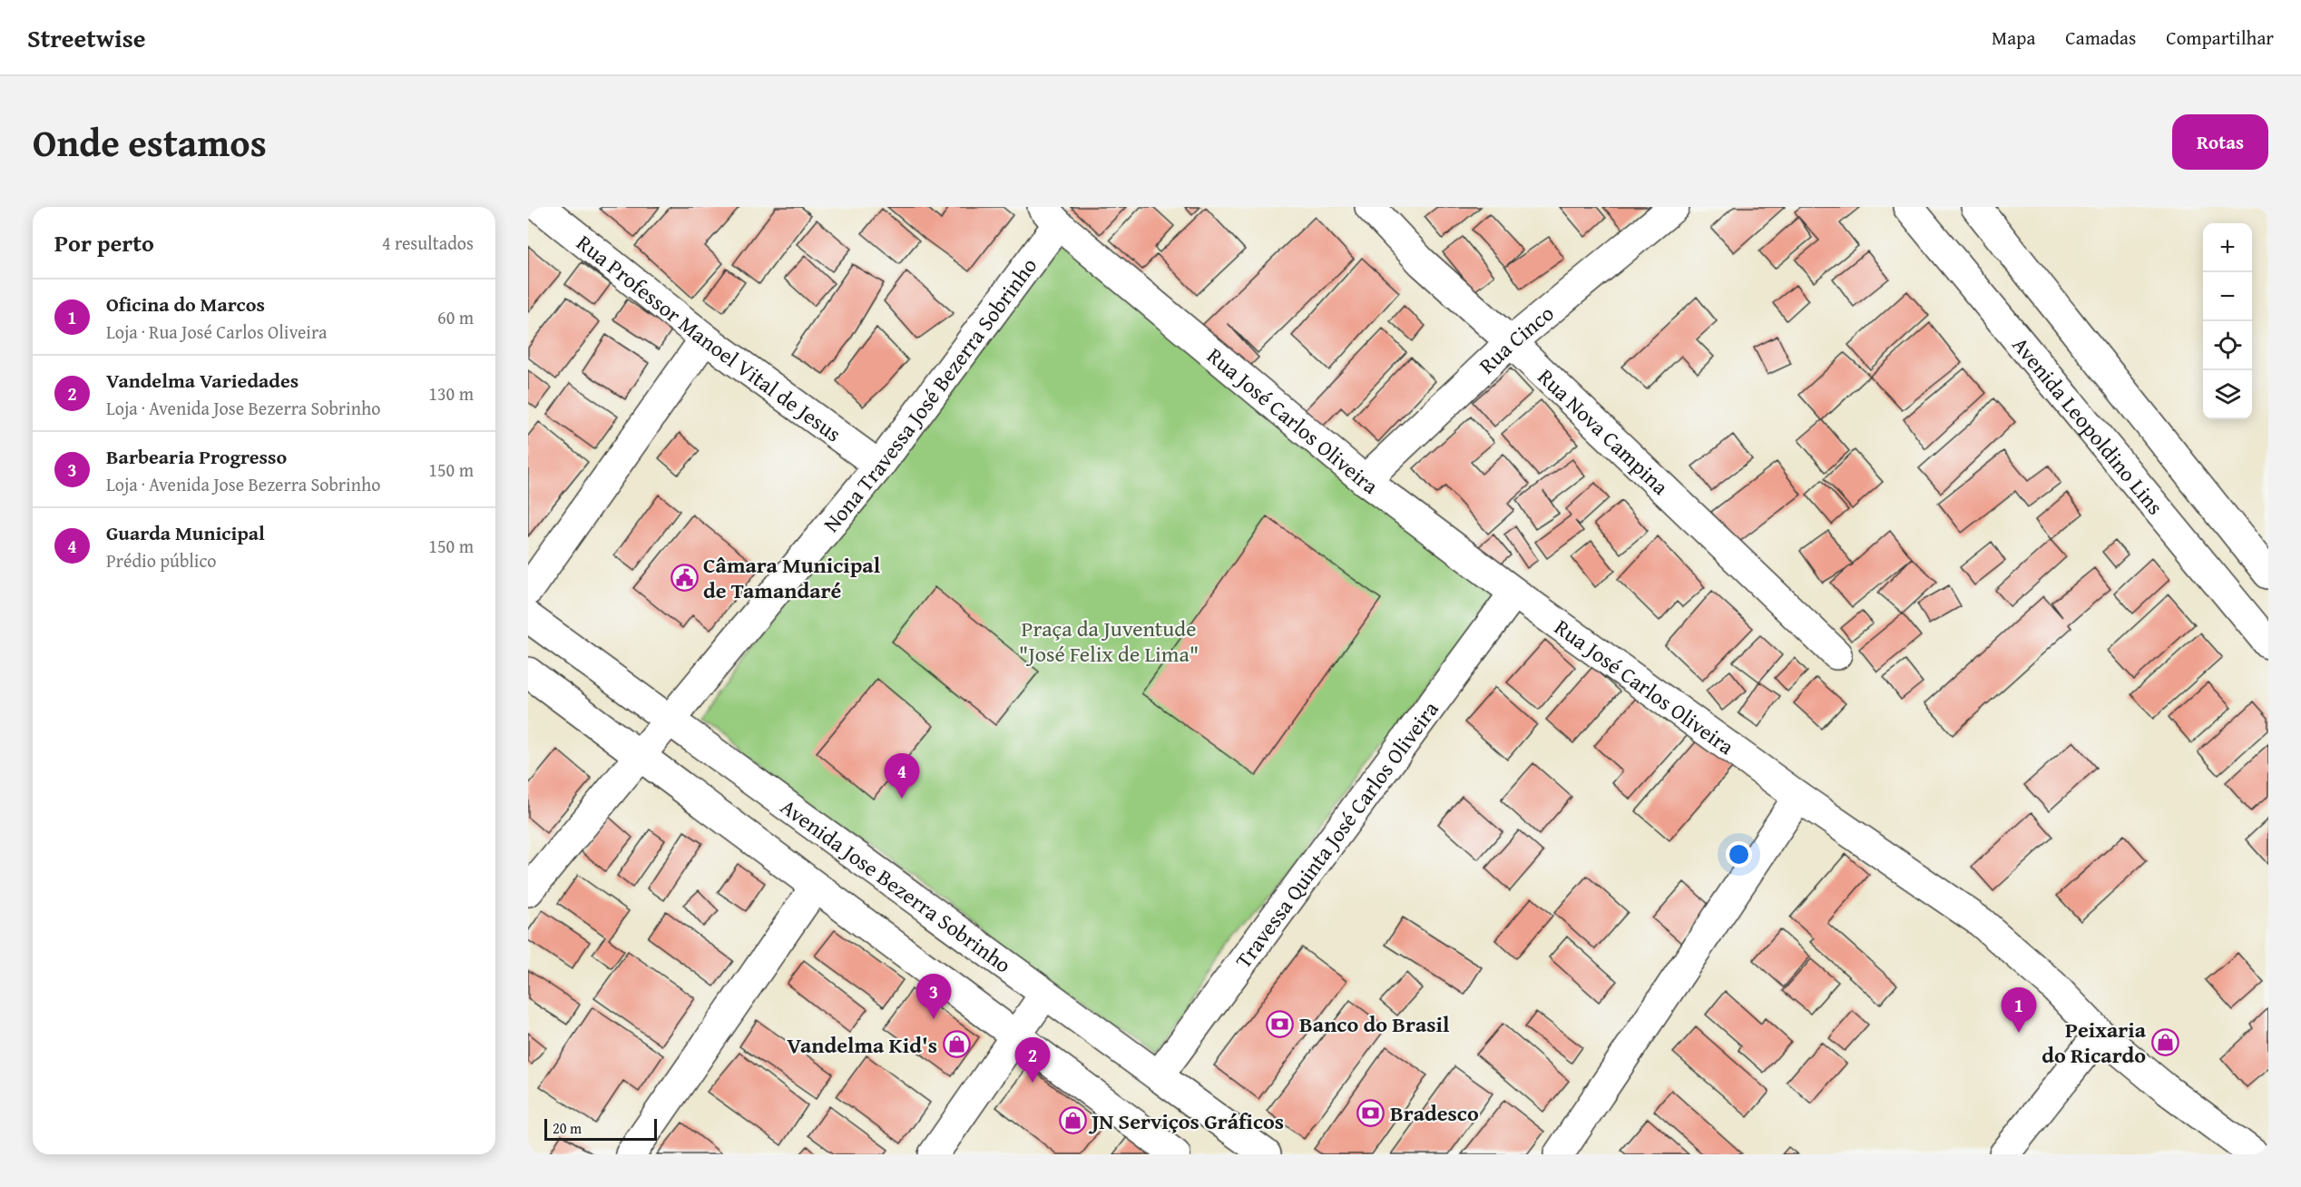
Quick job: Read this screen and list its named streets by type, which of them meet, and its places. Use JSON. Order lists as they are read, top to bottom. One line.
{"streets":{"street":["Rua Professor Manoel Vital de Jesus","Rua Cinco","Nona Travessa José Bezerra Sobrinho","Rua José Carlos Oliveira","Avenida Leopoldino Lins","Rua Nova Campina","Travessa Quinta José Carlos Oliveira","Avenida Jose Bezerra Sobrinho"]},"crossings":[["Rua Professor Manoel Vital de Jesus","Nona Travessa José Bezerra Sobrinho"],["Rua Cinco","Rua José Carlos Oliveira"],["Rua Cinco","Rua Nova Campina"],["Nona Travessa José Bezerra Sobrinho","Rua José Carlos Oliveira"],["Nona Travessa José Bezerra Sobrinho","Avenida Jose Bezerra Sobrinho"],["Rua José Carlos Oliveira","Travessa Quinta José Carlos Oliveira"],["Travessa Quinta José Carlos Oliveira","Avenida Jose Bezerra Sobrinho"]],"parks":["Praça da Juventude \"José Felix de Lima\""],"places":{"public building":["Câmara Municipal de Tamandaré"],"bank":["Banco do Brasil","Bradesco"],"shop":["Peixaria do Ricardo","Vandelma Kid's","JN Serviços Gráficos"]},"scale_bar":"20 m","page":{"header":"Streetwise","nav":["Mapa","Camadas","Compartilhar"],"title":"Onde estamos","buttons":"Rotas","heading":["Por perto","4 resultados"],"map_buttons":["+","−"],"list":[{"mark":"1","name":"Oficina do Marcos","note":"Loja · Rua José Carlos Oliveira","value":"60 m"},{"mark":"2","name":"Vandelma Variedades","note":"Loja · Avenida Jose Bezerra Sobrinho","value":"130 m"},{"mark":"3","name":"Barbearia Progresso","note":"Loja · Avenida Jose Bezerra Sobrinho","value":"150 m"},{"mark":"4","name":"Guarda Municipal","note":"Prédio público","value":"150 m"}],"pins":["4","3","1","2"],"scale":"20 m"}}
